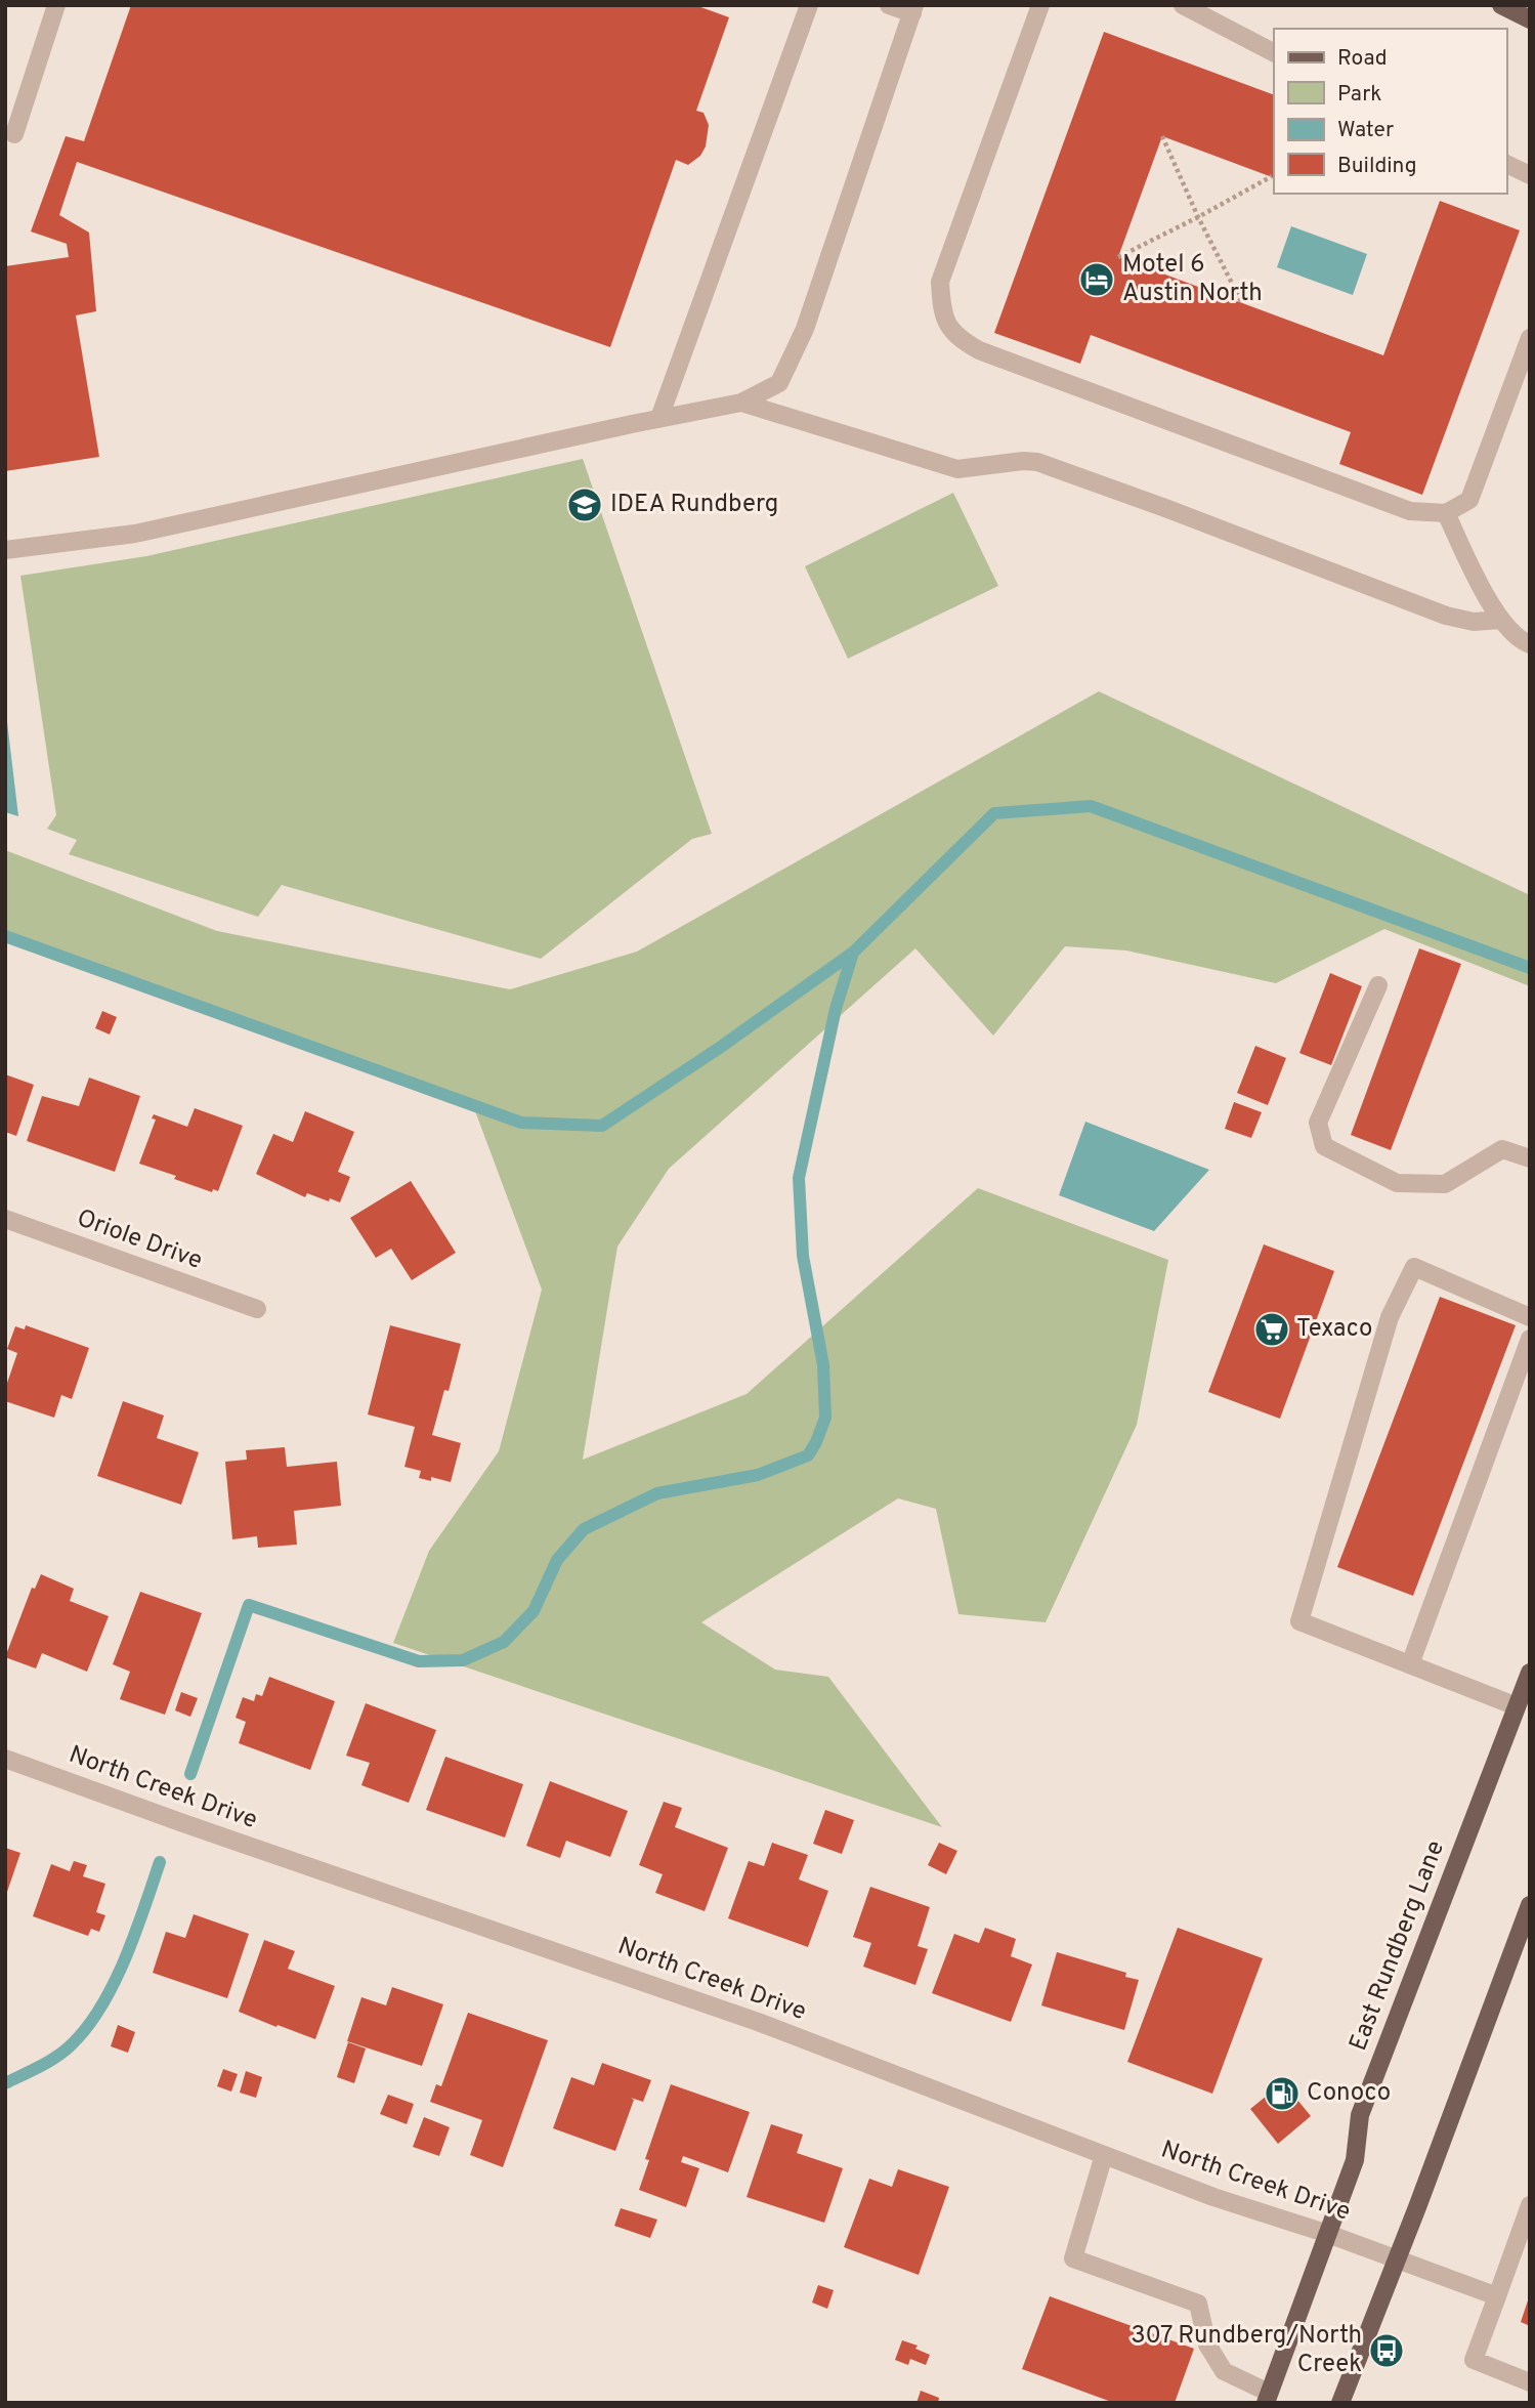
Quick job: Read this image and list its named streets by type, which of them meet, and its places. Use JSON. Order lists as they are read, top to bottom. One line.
{"streets":{"main road":["East Rundberg Lane"],"street":["Oriole Drive","North Creek Drive"]},"crossings":[["North Creek Drive","East Rundberg Lane"]],"places":{"hotel":["Motel 6 Austin North"],"school or university":["IDEA Rundberg"],"supermarket":["Texaco"],"fuel station":["Conoco"],"bus stop":["307 Rundberg/North Creek"]},"legend":["Road","Park","Water","Building"]}
